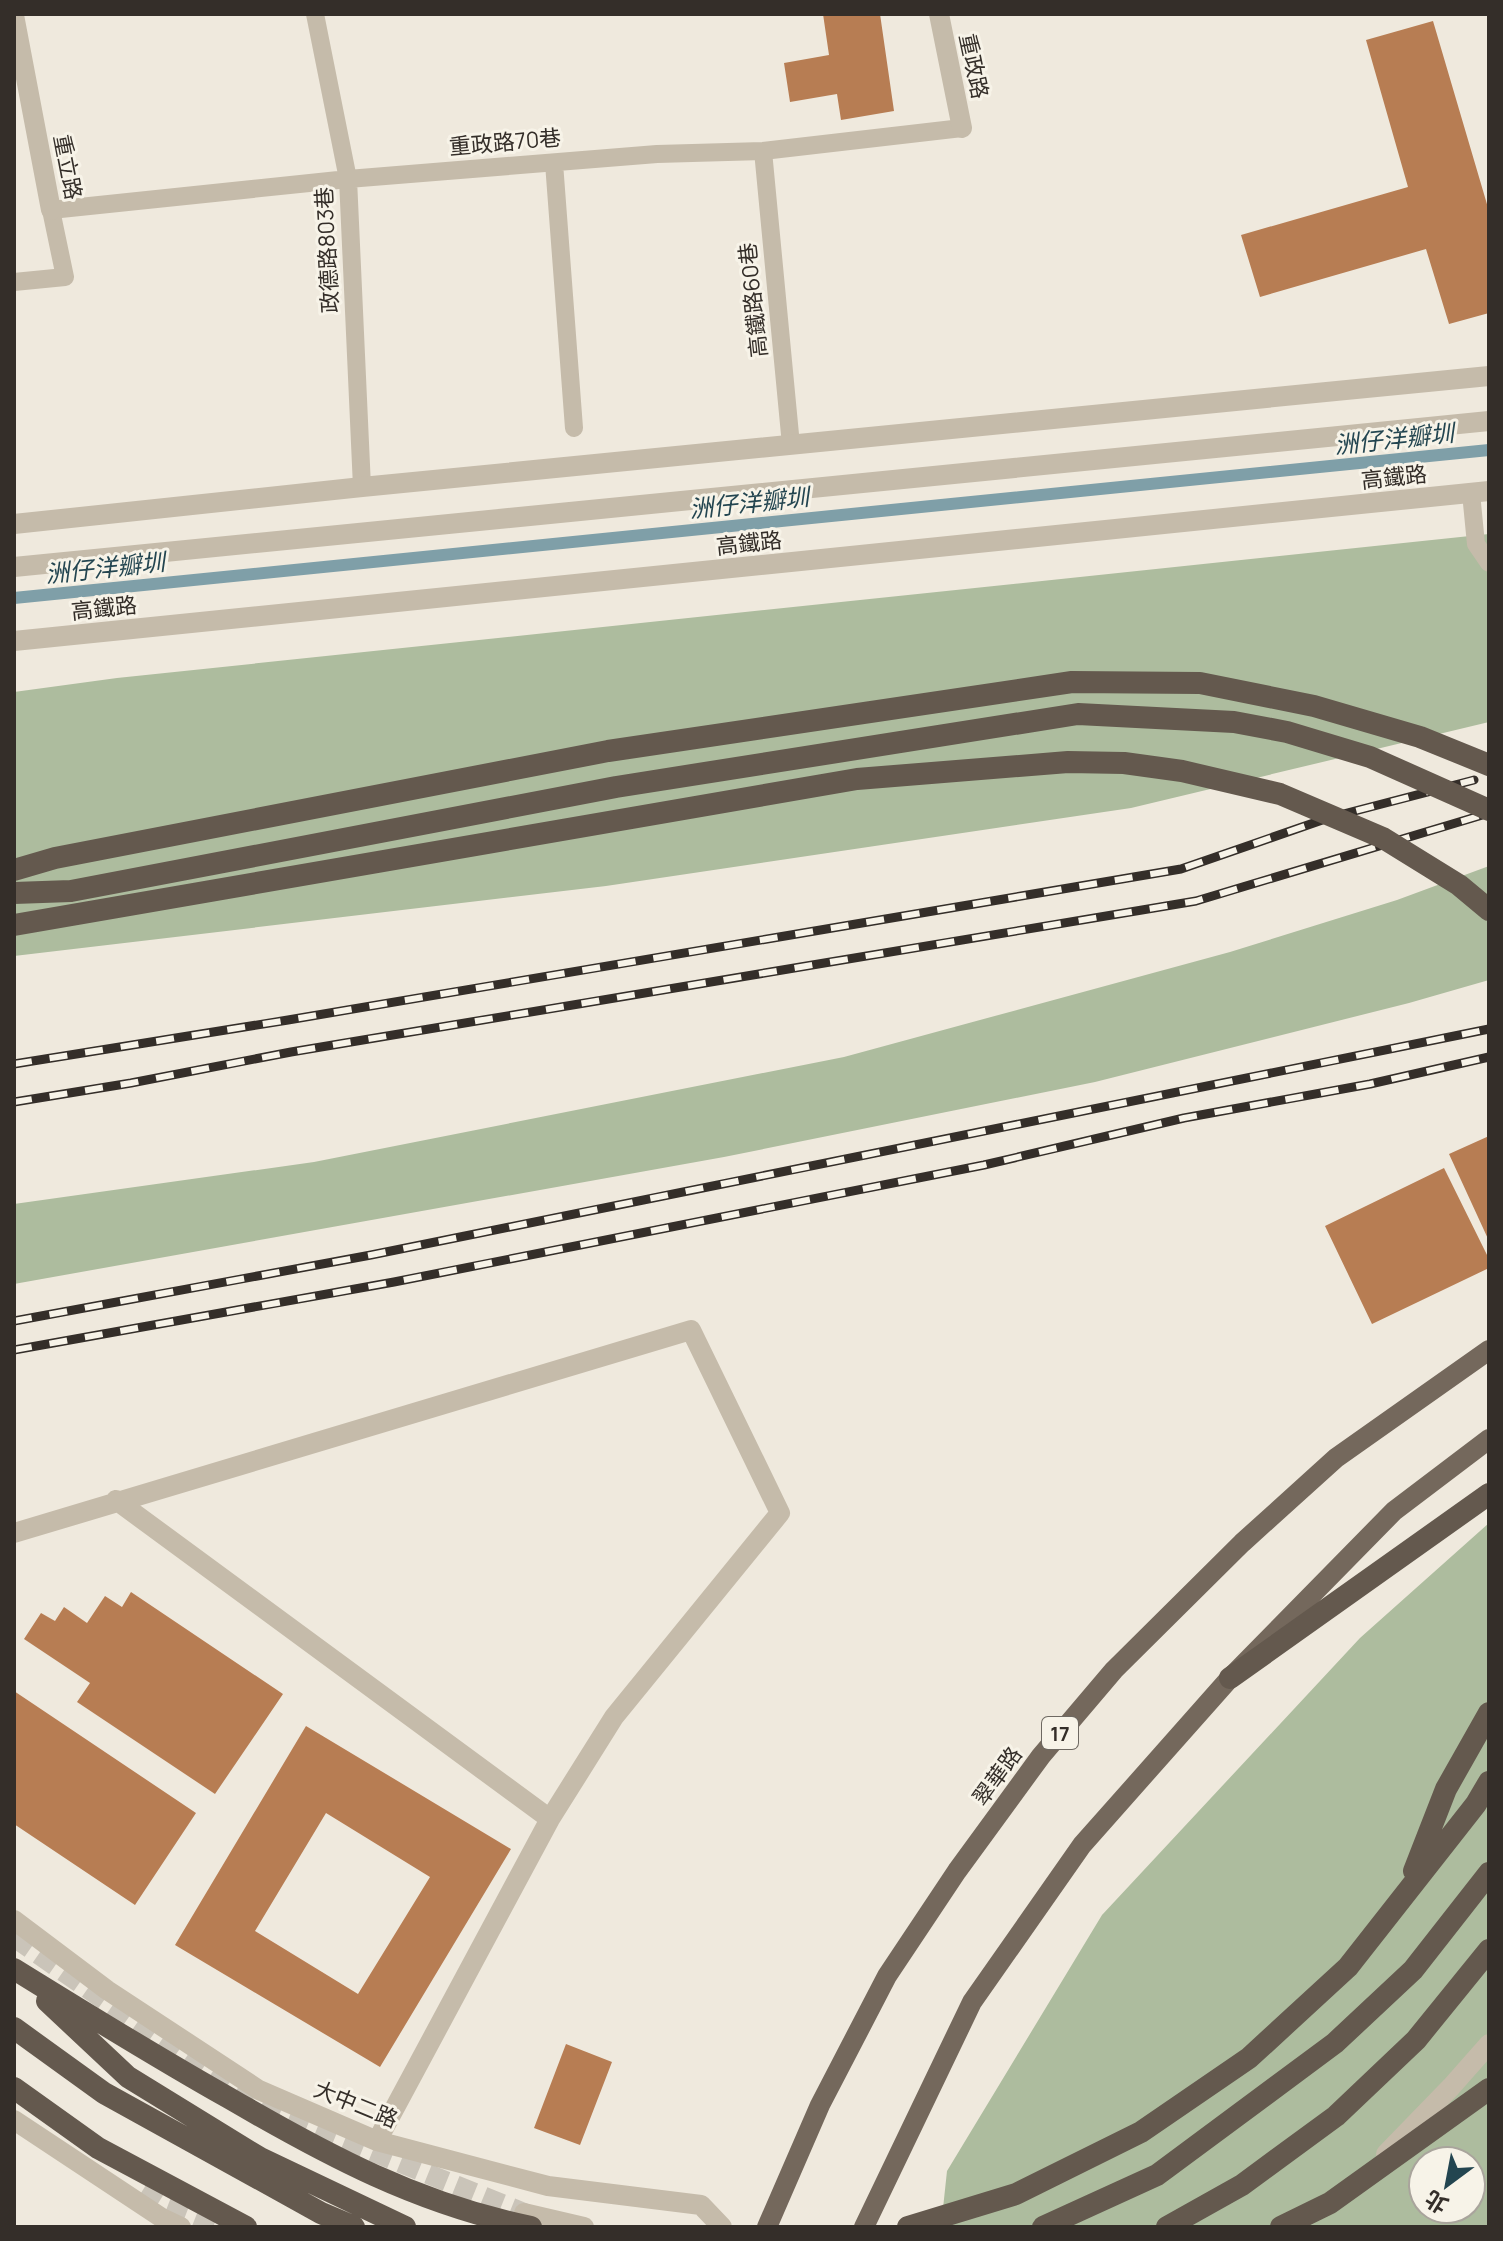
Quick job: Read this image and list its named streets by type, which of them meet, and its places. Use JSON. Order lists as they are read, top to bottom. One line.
{"streets":{"main road":["17","翠華路"],"street":["重政路","重立路","高鐵路","大中二路"],"lane":["重政路70巷","政德路803巷","高鐵路60巷"]},"crossings":[["重政路","重政路70巷"],["重政路70巷","重立路"],["重政路70巷","政德路803巷"],["重政路70巷","高鐵路60巷"]],"water":["洲仔洋瓣圳"],"north":"bottom left"}
